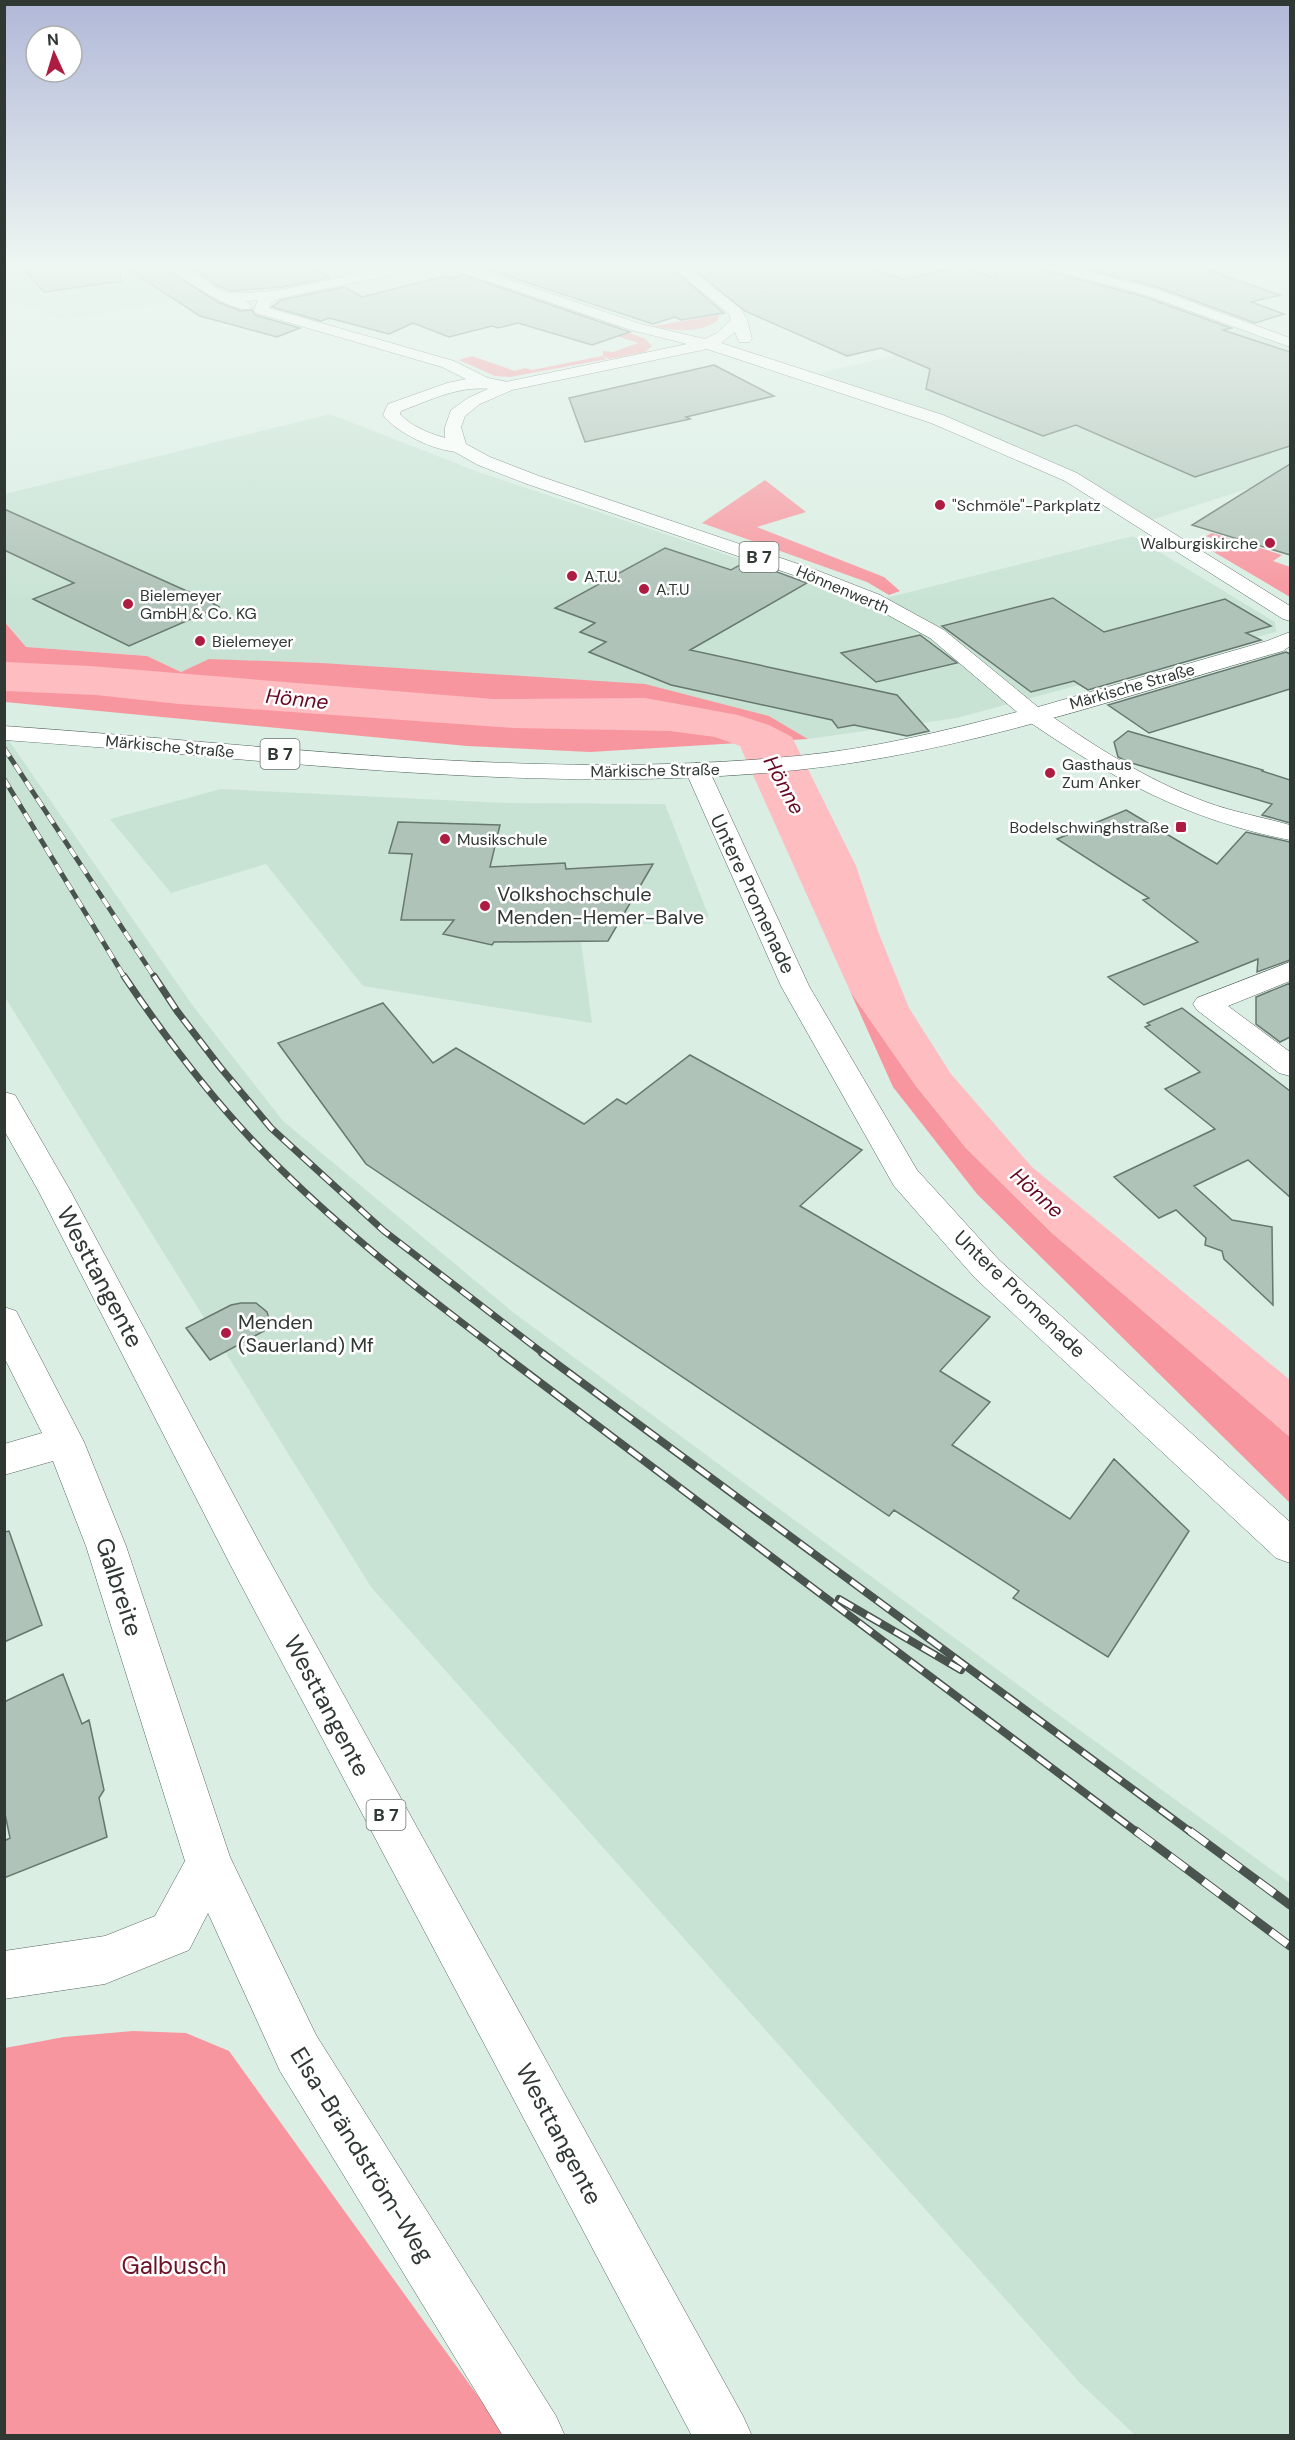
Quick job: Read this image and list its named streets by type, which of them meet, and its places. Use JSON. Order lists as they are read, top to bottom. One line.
{"streets":{"main road":["B 7","Hönnenwerth","Märkische Straße","Untere Promenade","Westtangente","Galbreite","Elsa-Brändström-Weg"]},"crossings":[["Hönnenwerth","Märkische Straße"],["Märkische Straße","Untere Promenade"],["Galbreite","Elsa-Brändström-Weg"]],"water":["Hönne"],"parks":["Galbusch"],"places":{"other":["\"Schmöle\"-Parkplatz","Walburgiskirche","A.T.U.","A.T.U","Bielemeyer GmbH & Co. KG","Bielemeyer","Gasthaus Zum Anker","Musikschule","Volkshochschule Menden-Hemer-Balve","Menden (Sauerland) Mf"],"transit":["Bodelschwinghstraße"]},"north":"top"}
